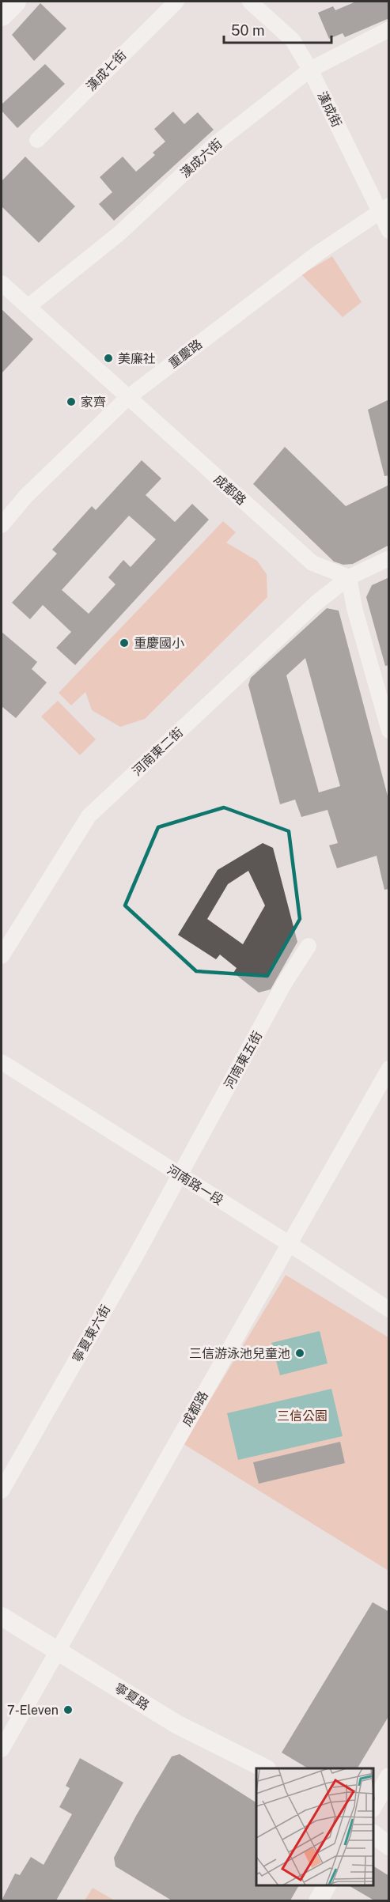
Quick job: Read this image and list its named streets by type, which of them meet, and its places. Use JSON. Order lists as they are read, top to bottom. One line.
{"streets":{"street":["漢成七街","漢成街","漢成六街","重慶路","成都路","河南東二街","河南東五街","河南路一段","寧夏東六街","寧夏路"]},"crossings":[["漢成街","漢成六街"],["漢成街","重慶路"],["漢成六街","成都路"],["重慶路","成都路"],["成都路","河南東二街"],["成都路","河南路一段"],["成都路","寧夏路"],["河南東五街","河南路一段"],["河南東五街","寧夏東六街"],["河南路一段","寧夏東六街"]],"parks":["三信公園"],"places":["美廉社","家齊","重慶國小","三信游泳池兒童池","7-Eleven"],"scale_bar":"50 m"}
